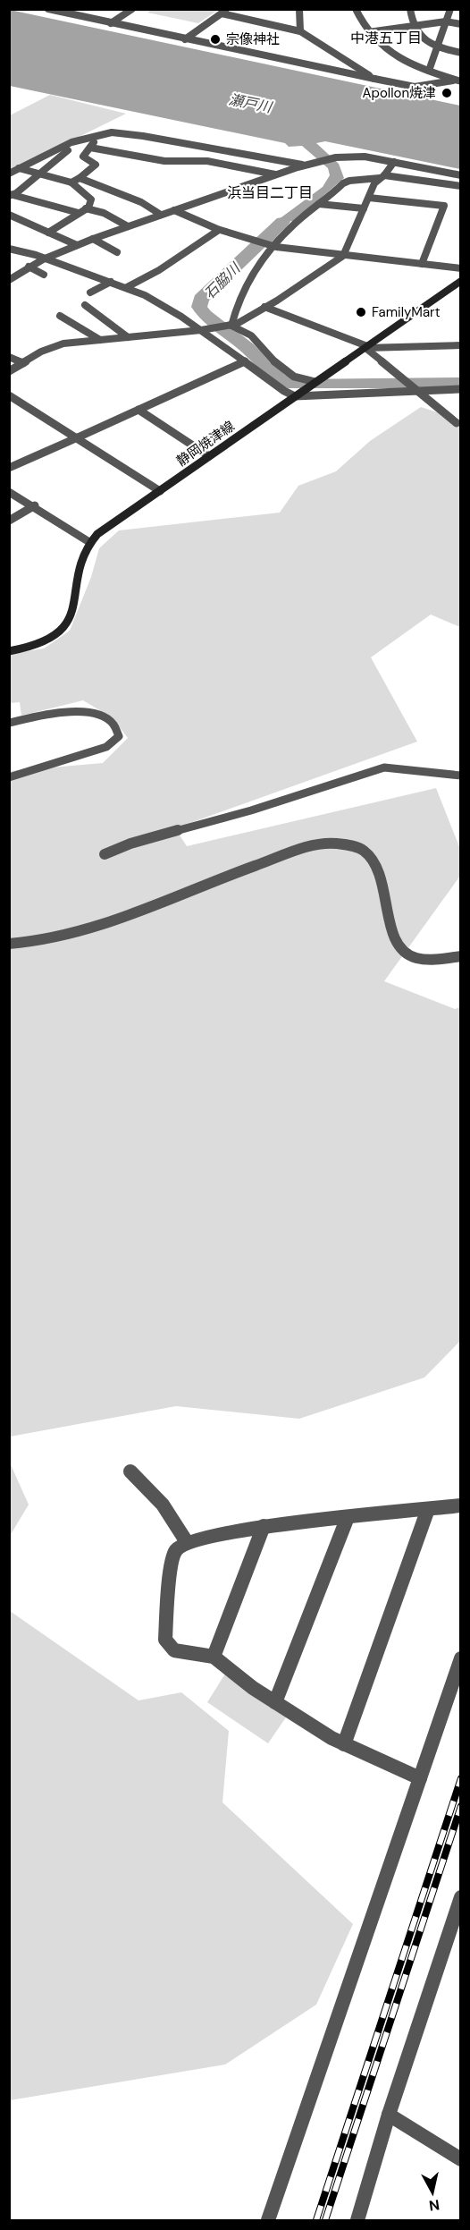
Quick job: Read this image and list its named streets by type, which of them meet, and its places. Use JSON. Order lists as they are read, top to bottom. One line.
{"streets":{"main road":["静岡焼津線"]},"districts":["中港五丁目","浜当目二丁目"],"water":["瀬戸川","石脇川"],"places":["宗像神社","Apollon焼津","FamilyMart"],"north":"bottom"}
